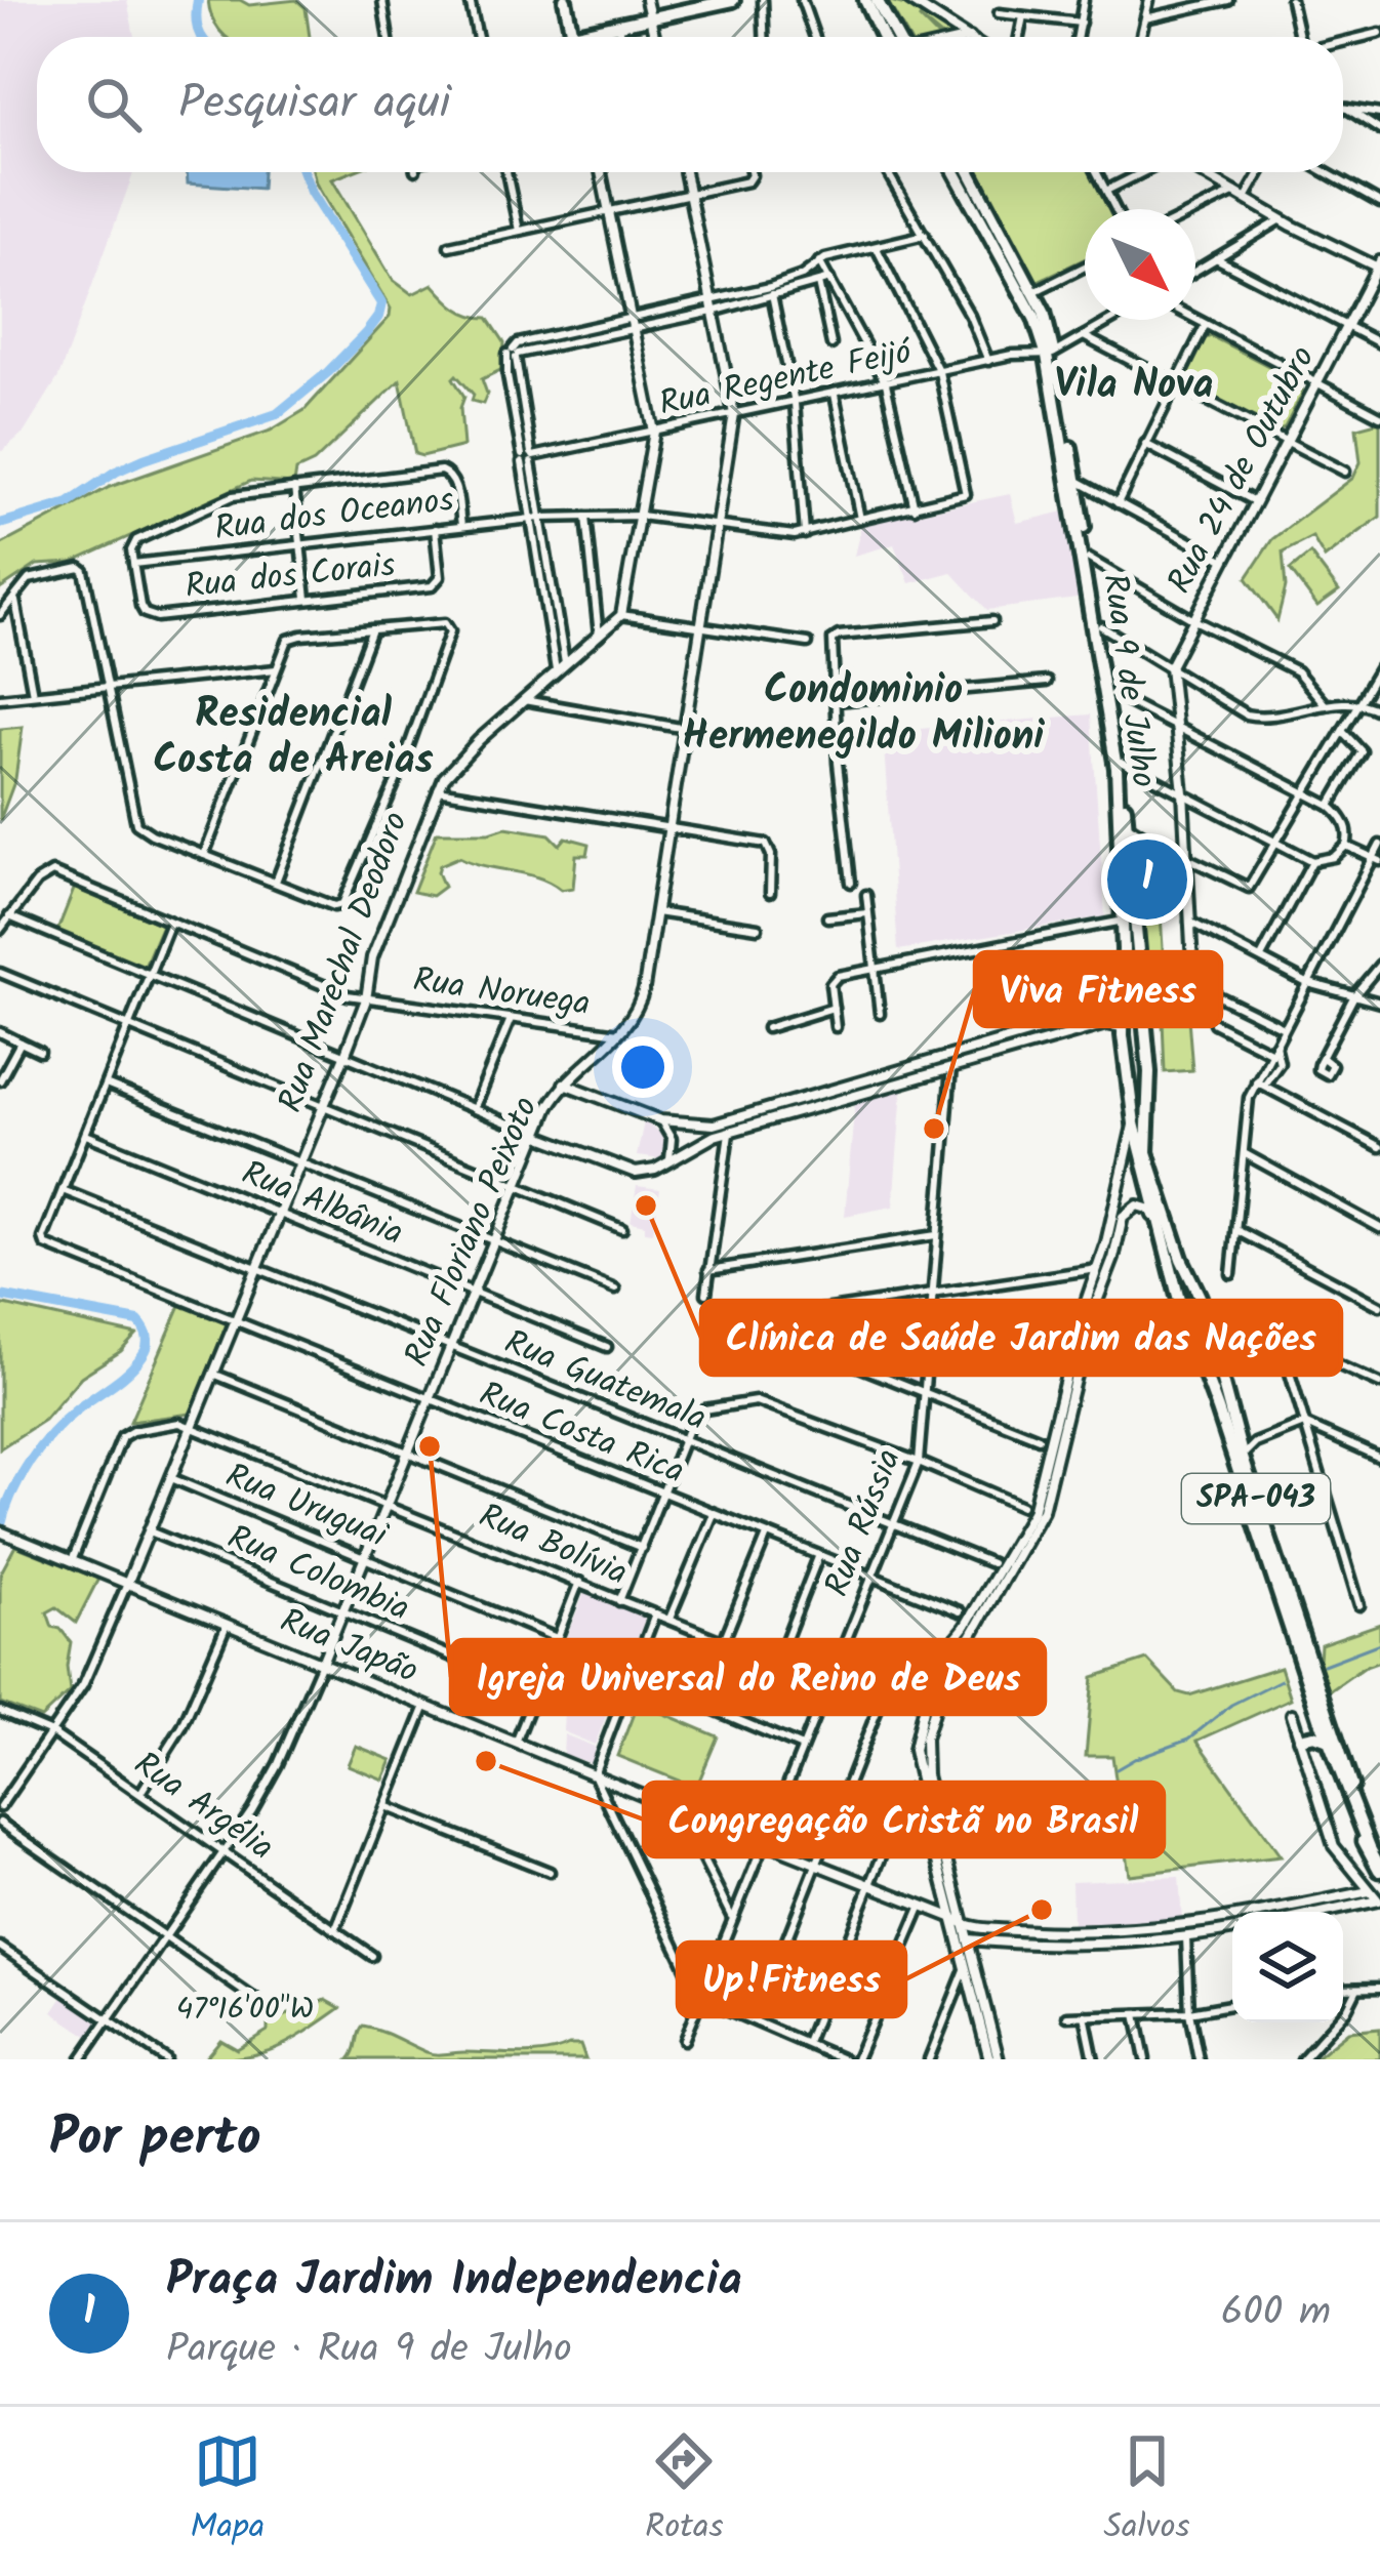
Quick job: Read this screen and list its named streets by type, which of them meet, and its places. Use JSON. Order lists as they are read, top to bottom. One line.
{"streets":{"main road":["Rua 9 de Julho","SPA-043"],"street":["Rua Regente Feijó","Rua 24 de Outubro","Rua dos Oceanos","Rua dos Corais","Rua Marechal Deodoro","Rua Noruega","Rua Albânia","Rua Floriano Peixoto","Rua Guatemala","Rua Costa Rica","Rua Uruguai","Rua Rússia","Rua Bolívia","Rua Colombia","Rua Japão","Rua Argélia"]},"crossings":[["Rua Regente Feijó","Rua 9 de Julho"],["Rua Regente Feijó","Rua Floriano Peixoto"],["Rua dos Oceanos","Rua dos Corais"],["Rua dos Oceanos","Rua Floriano Peixoto"],["Rua Marechal Deodoro","Rua Noruega"],["Rua Marechal Deodoro","Rua Albânia"],["Rua Marechal Deodoro","Rua Guatemala"],["Rua Marechal Deodoro","Rua Costa Rica"],["Rua Marechal Deodoro","Rua Uruguai"],["Rua Marechal Deodoro","Rua Bolívia"],["Rua Marechal Deodoro","Rua Colombia"],["Rua Marechal Deodoro","Rua Japão"],["Rua Marechal Deodoro","Rua Argélia"],["Rua Noruega","Rua Floriano Peixoto"],["Rua Albânia","Rua Floriano Peixoto"],["Rua Floriano Peixoto","Rua Guatemala"],["Rua Floriano Peixoto","Rua Costa Rica"],["Rua Floriano Peixoto","Rua Uruguai"],["Rua Floriano Peixoto","Rua Bolívia"],["Rua Floriano Peixoto","Rua Colombia"],["Rua Floriano Peixoto","Rua Japão"],["Rua Floriano Peixoto","Rua Argélia"],["Rua Guatemala","Rua Costa Rica"],["Rua Guatemala","Rua Rússia"],["Rua Costa Rica","Rua Rússia"],["Rua Rússia","Rua Bolívia"],["Rua Rússia","Rua Japão"]],"districts":["Vila Nova","Condominio Hermenegildo Milioni","Residencial Costa de Areias"],"places":["Viva Fitness","Clínica de Saúde Jardim das Nações","Igreja Universal do Reino de Deus","Congregação Cristã no Brasil","Up!Fitness"],"north":"bottom right","page":{"search":"Pesquisar aqui","pins":"1","heading":"Por perto","list":[{"mark":"1","name":"Praça Jardim Independencia","note":"Parque · Rua 9 de Julho","value":"600 m"}],"nav":["Mapa","Rotas","Salvos"]},"coordinates":["47°16'00\"W"]}
